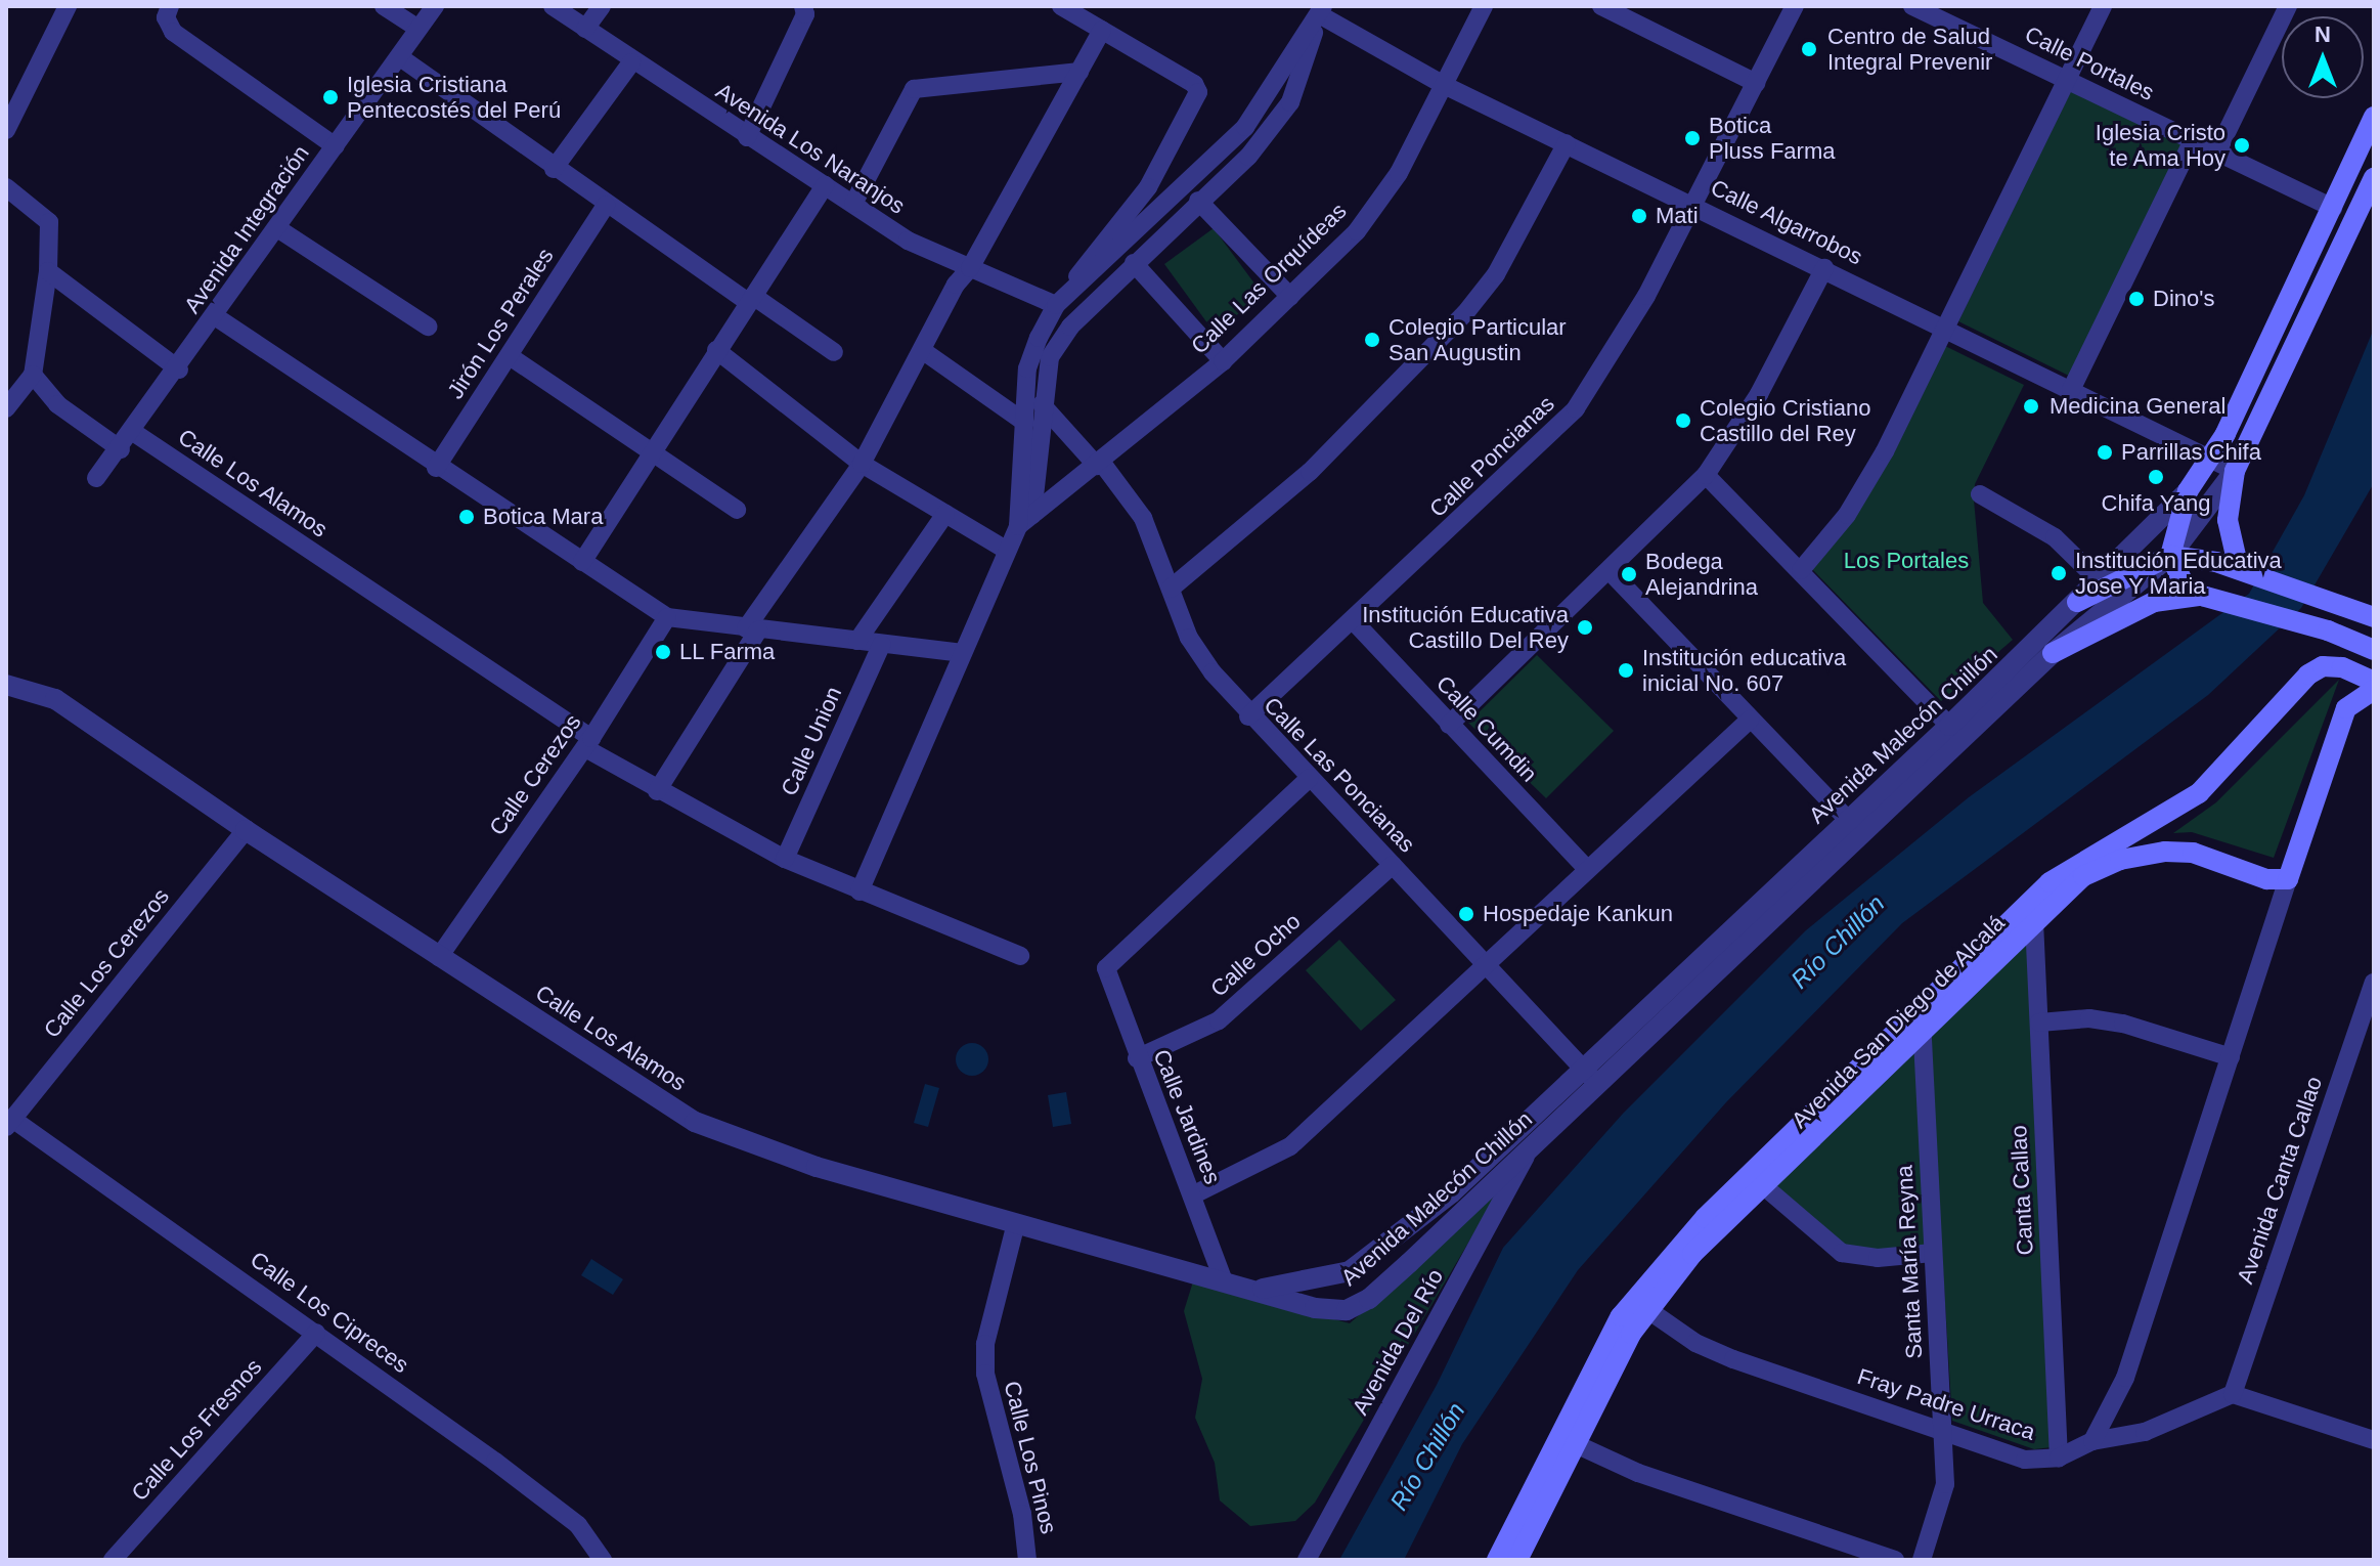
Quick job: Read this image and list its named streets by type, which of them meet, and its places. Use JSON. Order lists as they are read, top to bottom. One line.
{"streets":{"main road":["Avenida Malecón Chillón","Avenida San Diego de Alcalá"],"street":["Calle Portales","Avenida Los Naranjos","Calle Algarrobos","Avenida Integración","Calle Las Orquídeas","Jirón Los Perales","Calle Poncianas","Calle Los Alamos","Calle Cumdin","Calle Union","Calle Cerezos","Calle Las Poncianas","Calle Ocho","Calle Los Cerezos","Calle Jardines","Avenida Canta Callao","Canta Callao","Santa María Reyna","Calle Los Cipreces","Avenida Del Río","Fray Padre Urraca","Calle Los Fresnos","Calle Los Pinos"]},"crossings":[["Calle Portales","Avenida Malecón Chillón"],["Calle Algarrobos","Calle Las Orquídeas"],["Calle Algarrobos","Calle Poncianas"],["Calle Algarrobos","Avenida Malecón Chillón"],["Avenida Integración","Calle Los Alamos"],["Calle Las Orquídeas","Calle Las Poncianas"],["Calle Poncianas","Calle Cumdin"],["Calle Poncianas","Calle Las Poncianas"],["Calle Los Alamos","Avenida Malecón Chillón"],["Calle Los Alamos","Calle Union"],["Calle Los Alamos","Calle Cerezos"],["Calle Los Alamos","Calle Los Cerezos"],["Calle Los Alamos","Calle Jardines"],["Calle Los Alamos","Calle Los Pinos"],["Avenida Malecón Chillón","Calle Las Poncianas"],["Avenida Malecón Chillón","Avenida Del Río"],["Calle Las Poncianas","Calle Ocho"],["Calle Las Poncianas","Calle Jardines"],["Calle Ocho","Calle Jardines"],["Calle Los Cerezos","Calle Los Cipreces"],["Avenida San Diego de Alcalá","Canta Callao"],["Avenida San Diego de Alcalá","Santa María Reyna"],["Avenida San Diego de Alcalá","Fray Padre Urraca"],["Avenida Canta Callao","Fray Padre Urraca"],["Canta Callao","Fray Padre Urraca"],["Santa María Reyna","Fray Padre Urraca"],["Calle Los Cipreces","Calle Los Fresnos"]],"water":["Río Chillón"],"parks":["Los Portales"],"places":["Centro de Salud Integral Prevenir","Iglesia Cristiana Pentecostés del Perú","Botica Pluss Farma","Iglesia Cristo te Ama Hoy","Mati","Dino's","Colegio Particular San Augustin","Medicina General","Colegio Cristiano Castillo del Rey","Parrillas Chifa","Chifa Yang","Botica Mara","Institución Educativa Jose Y Maria","Bodega Alejandrina","Institución Educativa Castillo Del Rey","LL Farma","Institución educativa inicial No. 607","Hospedaje Kankun"],"north":"top"}
